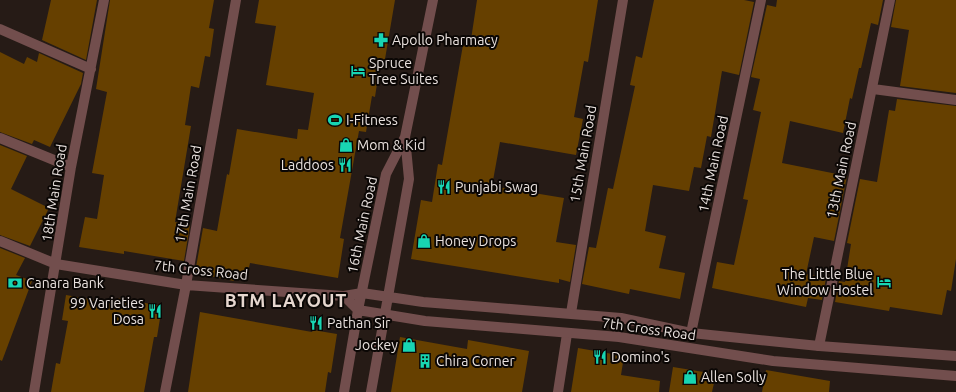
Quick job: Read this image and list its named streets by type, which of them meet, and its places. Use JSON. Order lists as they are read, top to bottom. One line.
{"streets":{"street":["15th Main Road","14th Main Road","13th Main Road","18th Main Road","17th Main Road","16th Main Road","7th Cross Road"]},"crossings":[["15th Main Road","7th Cross Road"],["14th Main Road","7th Cross Road"],["13th Main Road","7th Cross Road"],["18th Main Road","7th Cross Road"],["17th Main Road","7th Cross Road"],["16th Main Road","7th Cross Road"]],"districts":["BTM LAYOUT"],"places":{"pharmacy":["Apollo Pharmacy"],"hotel":["Spruce Tree Suites","The Little Blue Window Hostel"],"sports":["I-Fitness"],"shop":["Mom & Kid","Honey Drops","Jockey","Allen Solly"],"restaurant":["Laddoos","Punjabi Swag","99 Varieties Dosa","Pathan Sir","Domino's"],"bank":["Canara Bank"],"building":["Chira Corner"]}}
